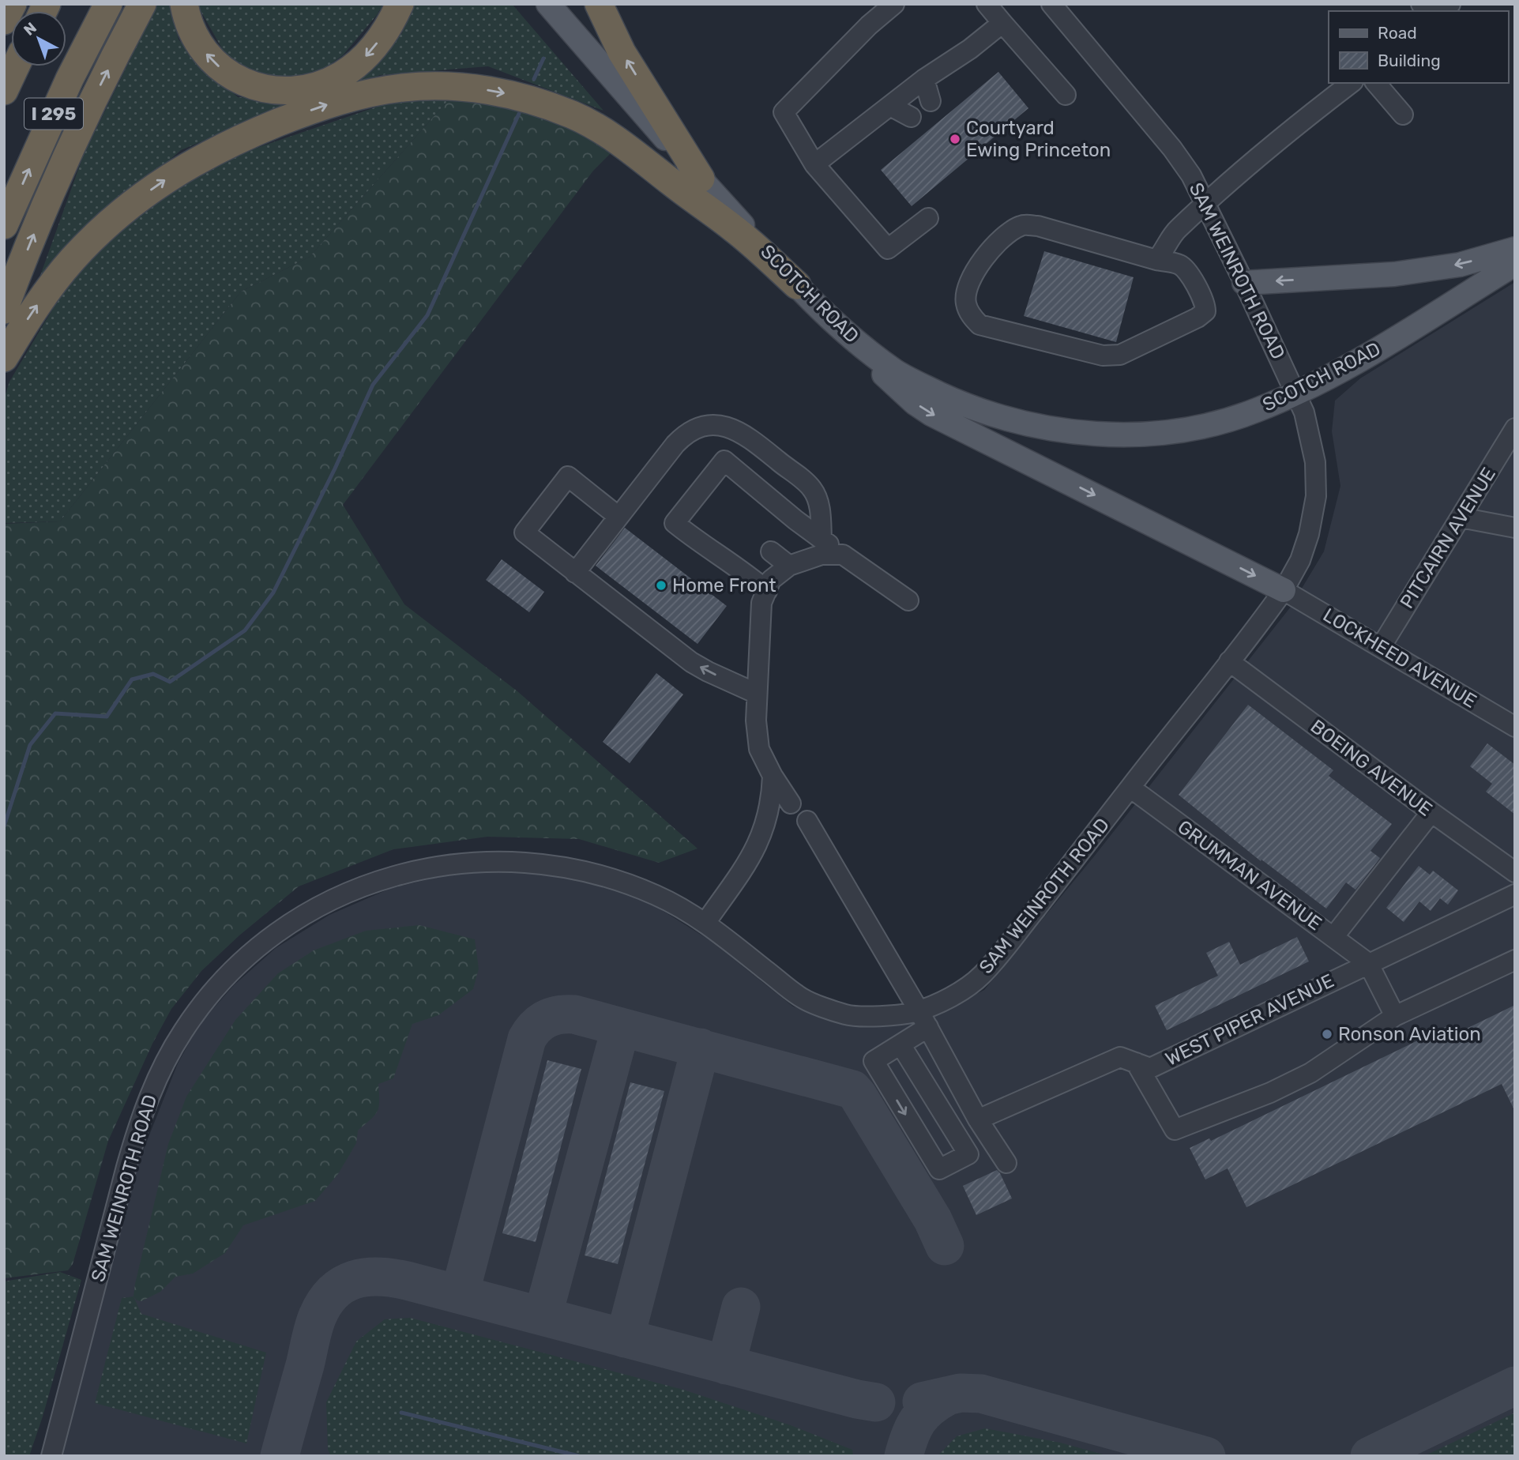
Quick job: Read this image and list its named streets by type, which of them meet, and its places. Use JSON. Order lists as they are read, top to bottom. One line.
{"streets":{"highway":["I 295"],"main road":["SCOTCH ROAD"],"street":["SAM WEINROTH ROAD","PITCAIRN AVENUE","LOCKHEED AVENUE","BOEING AVENUE","GRUMMAN AVENUE","WEST PIPER AVENUE"]},"crossings":[["SAM WEINROTH ROAD","SCOTCH ROAD"],["SAM WEINROTH ROAD","LOCKHEED AVENUE"],["SAM WEINROTH ROAD","BOEING AVENUE"],["SAM WEINROTH ROAD","GRUMMAN AVENUE"],["PITCAIRN AVENUE","LOCKHEED AVENUE"],["GRUMMAN AVENUE","WEST PIPER AVENUE"]],"places":["Courtyard Ewing Princeton","Home Front","Ronson Aviation"],"legend":["Road","Building"],"north":"top left"}
